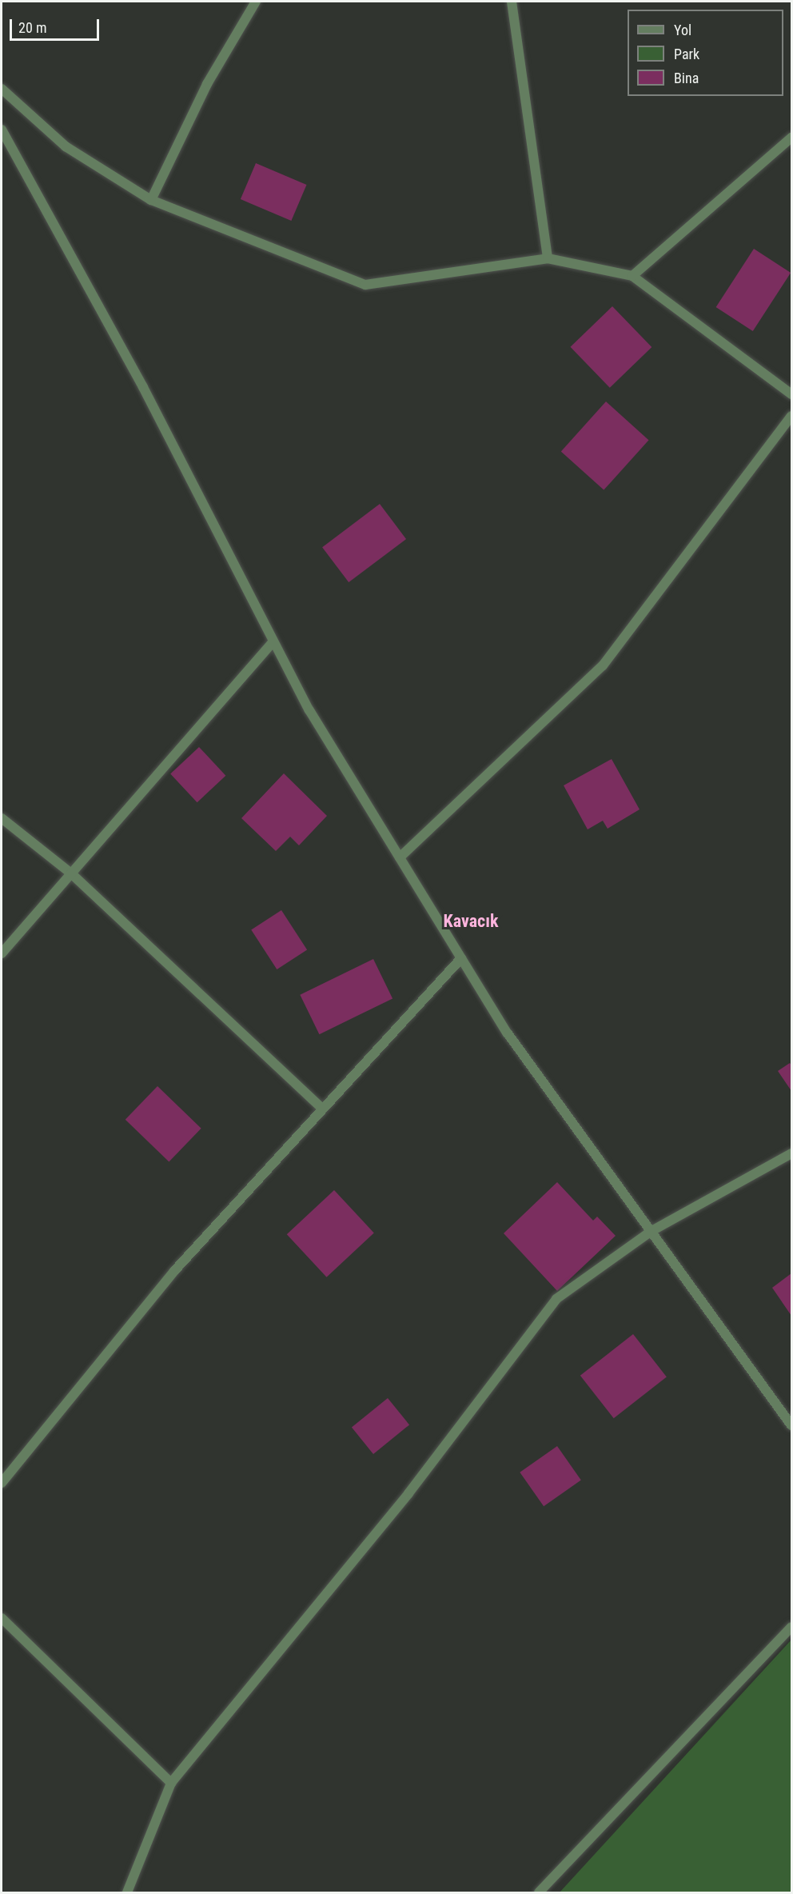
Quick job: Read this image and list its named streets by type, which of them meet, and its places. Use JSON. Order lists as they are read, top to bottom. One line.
{"districts":["Kavacık"],"legend":["Yol","Park","Bina"],"scale_bar":"20 m"}
